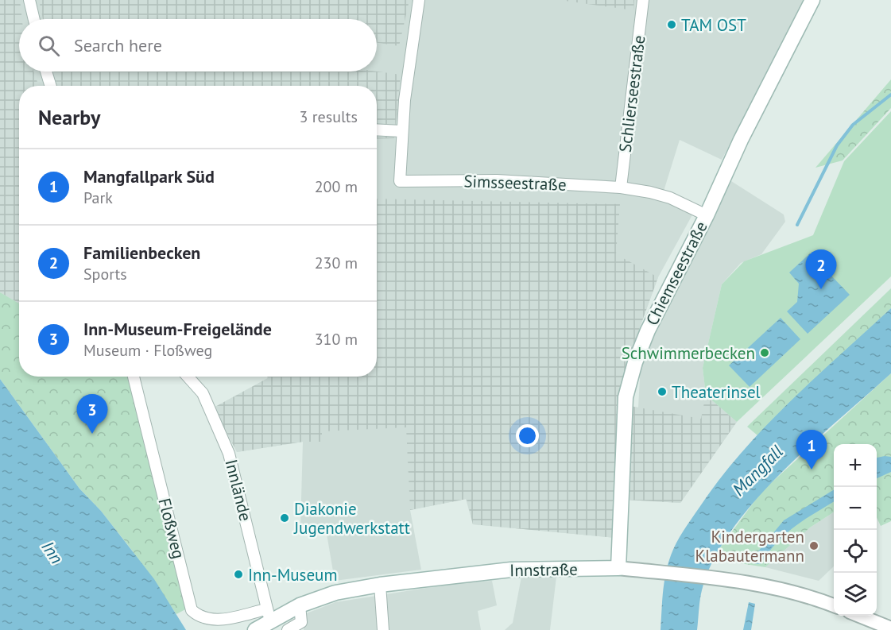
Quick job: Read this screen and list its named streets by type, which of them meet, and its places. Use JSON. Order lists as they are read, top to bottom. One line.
{"streets":{"main road":["Chiemseestraße","Innstraße"],"street":["Schlierseestraße","Simsseestraße","Innlände","Floßweg"]},"crossings":[["Schlierseestraße","Simsseestraße"],["Simsseestraße","Chiemseestraße"],["Chiemseestraße","Innstraße"],["Innlände","Floßweg"],["Innlände","Innstraße"],["Floßweg","Innstraße"]],"water":["Mangfall","Inn"],"places":["TAM OST","Schwimmerbecken","Theaterinsel","Diakonie Jugendwerkstatt","Kindergarten Klabautermann","Inn-Museum"],"page":{"search":"Search here","heading":["Nearby","3 results"],"list":[{"mark":"1","name":"Mangfallpark Süd","note":"Park","value":"200 m"},{"mark":"2","name":"Familienbecken","note":"Sports","value":"230 m"},{"mark":"3","name":"Inn-Museum-Freigelände","note":"Museum · Floßweg","value":"310 m"}],"pins":["2","3","1"],"map_buttons":["+","−"]}}
